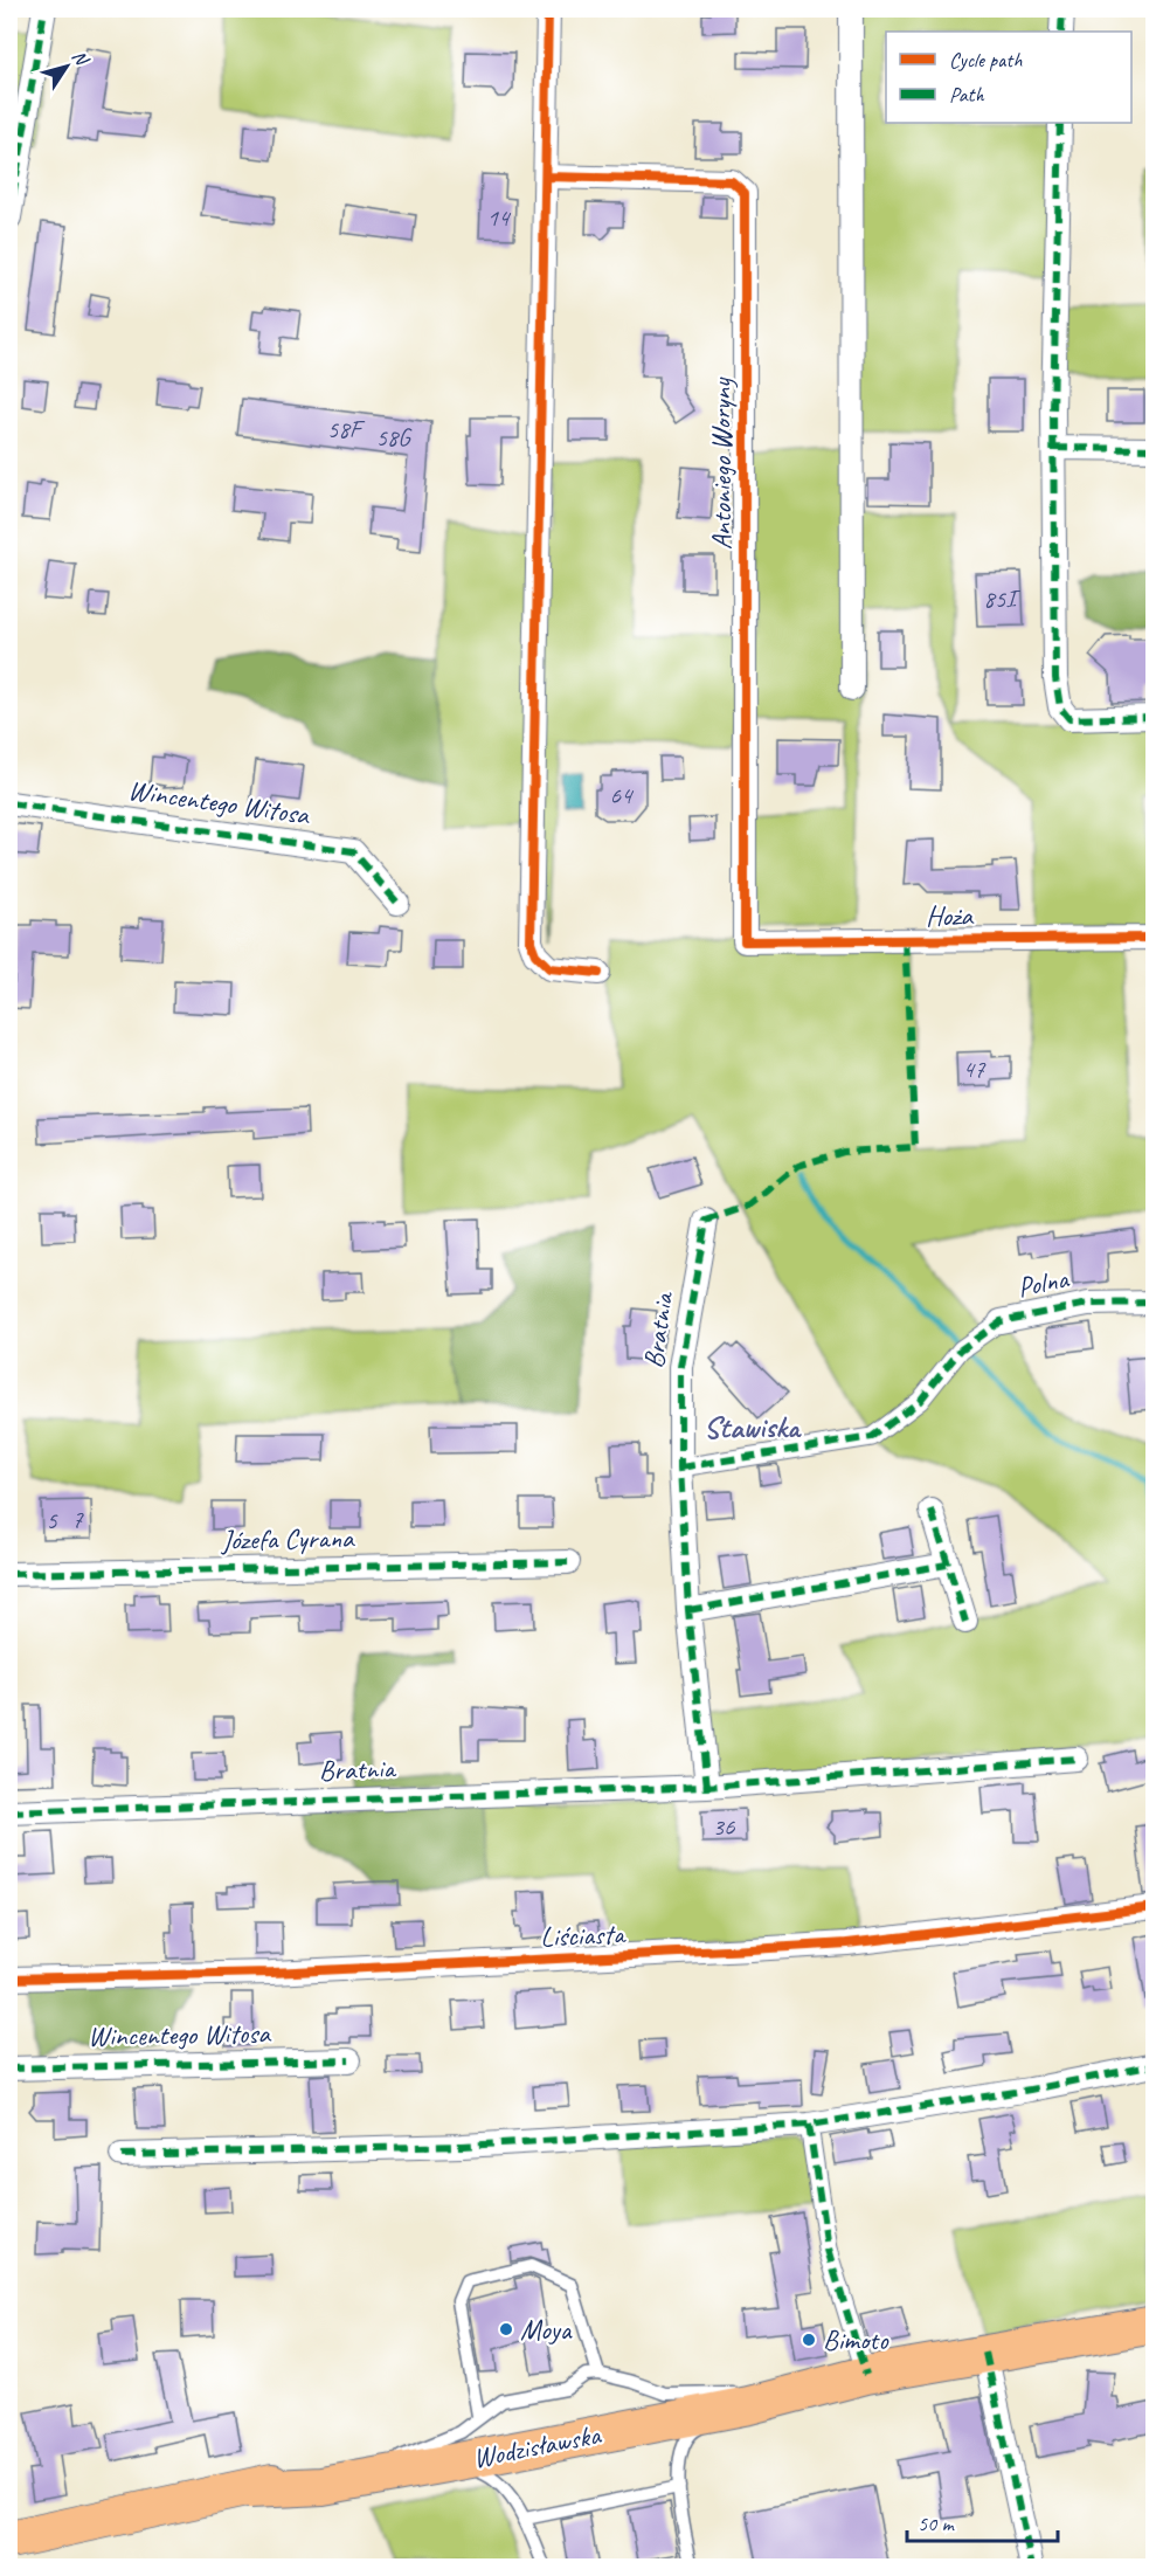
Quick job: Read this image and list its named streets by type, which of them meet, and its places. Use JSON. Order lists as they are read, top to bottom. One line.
{"streets":{"main road":["Wodzisławska"],"street":["Antoniego Woryny","Wincentego Witosa","Hoża","Polna","Bratnia","Józefa Cyrana","Liściasta"]},"crossings":[["Antoniego Woryny","Hoża"],["Polna","Bratnia"]],"districts":["Stawiska"],"places":["Moya","Bimoto"],"house_numbers":["14","58F","58G","85I","64","47","7","5","36"],"legend":["Cycle path","Path"],"scale_bar":"50 m","north":"top right"}
